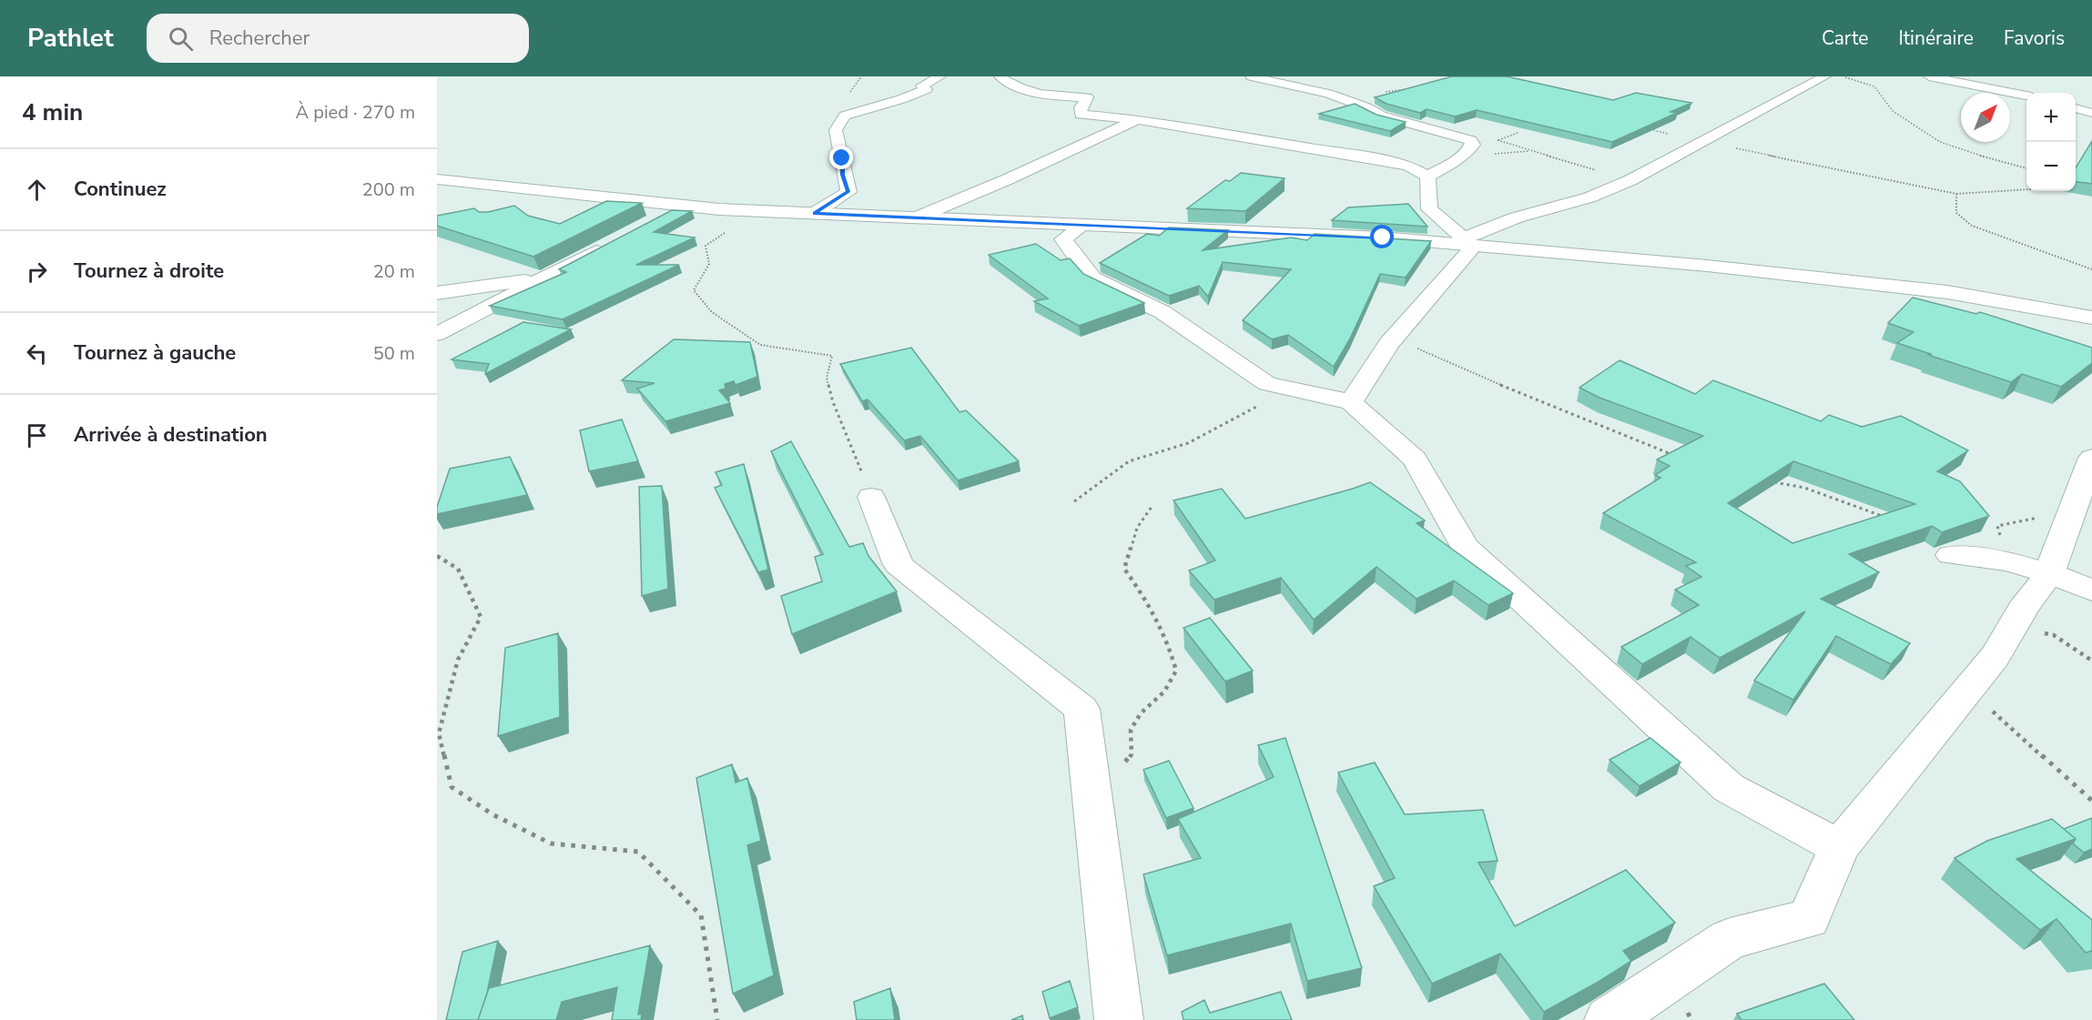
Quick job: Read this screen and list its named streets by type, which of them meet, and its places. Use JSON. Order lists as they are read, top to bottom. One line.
{"north":"top right","page":{"header":"Pathlet","search":"Rechercher","nav":["Carte","Itinéraire","Favoris"],"heading":["4 min","À pied · 270 m"],"map_buttons":["+","−"],"list":[["Continuez","200 m"],["Tournez à droite","20 m"],["Tournez à gauche","50 m"],"Arrivée à destination"]}}
